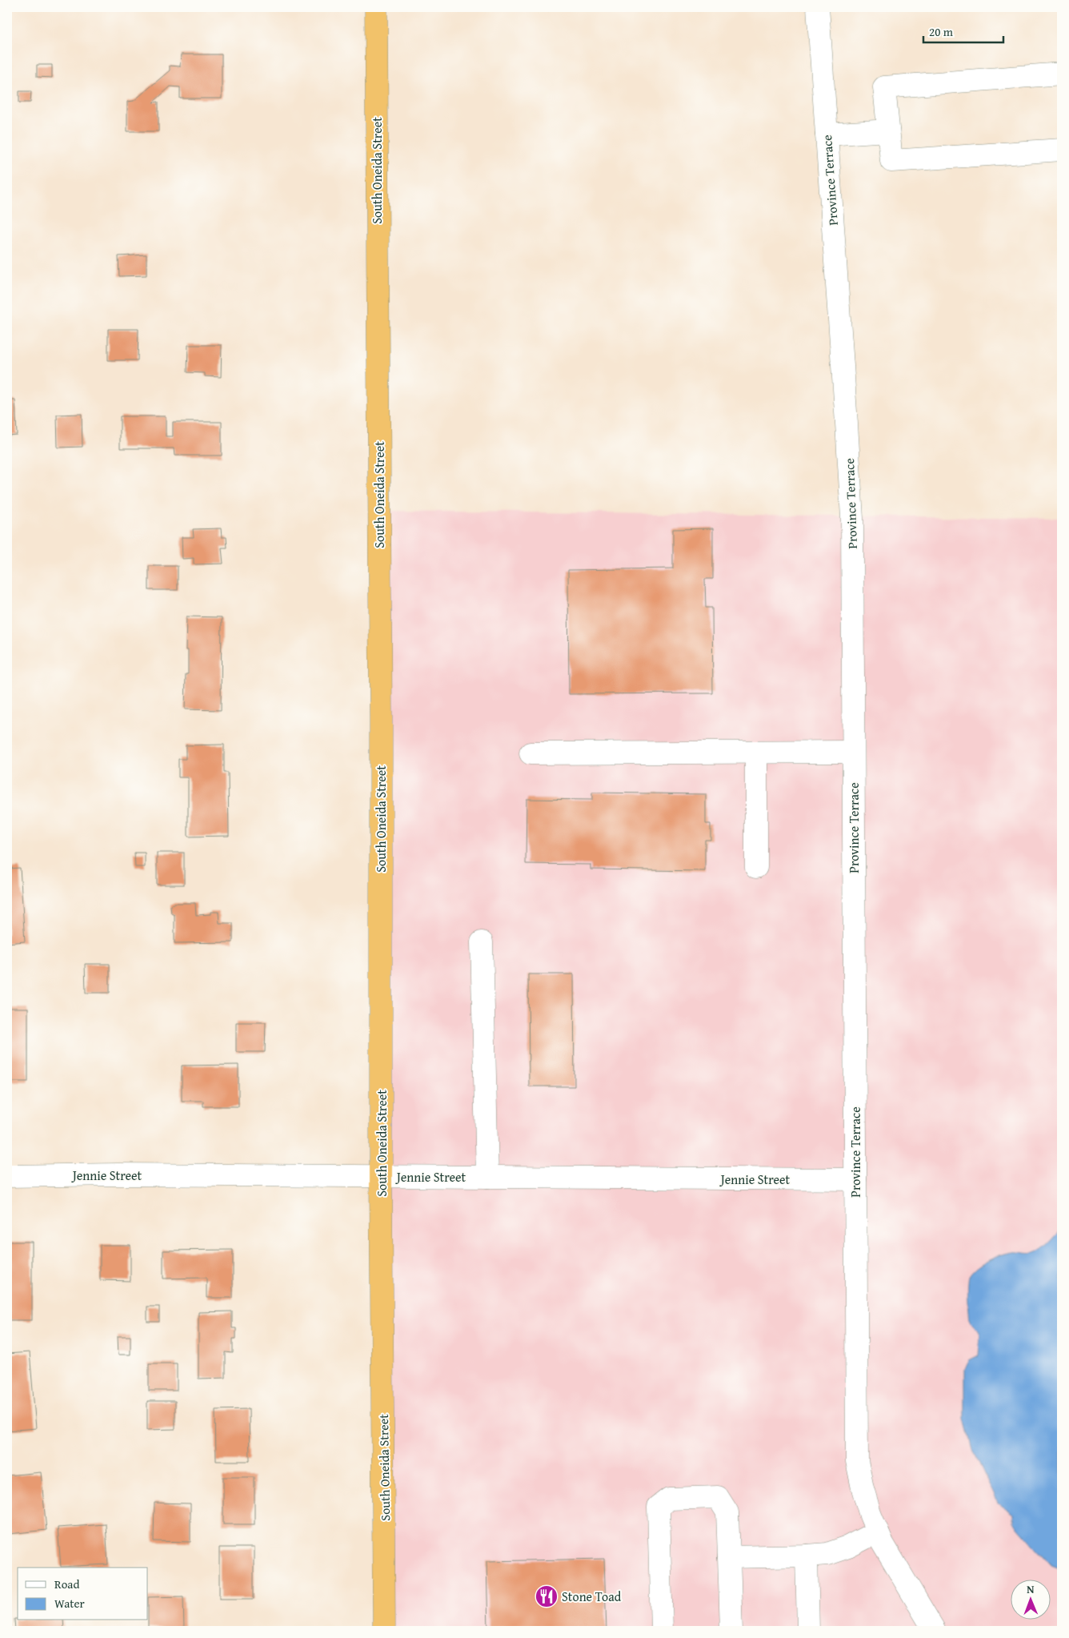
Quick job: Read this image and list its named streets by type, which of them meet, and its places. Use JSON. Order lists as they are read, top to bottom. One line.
{"streets":{"highway":["South Oneida Street"],"street":["Province Terrace","Jennie Street"]},"crossings":[["South Oneida Street","Jennie Street"],["Province Terrace","Jennie Street"]],"places":{"restaurant":["Stone Toad"]},"legend":["Road","Water"],"scale_bar":"20 m","north":"top"}
